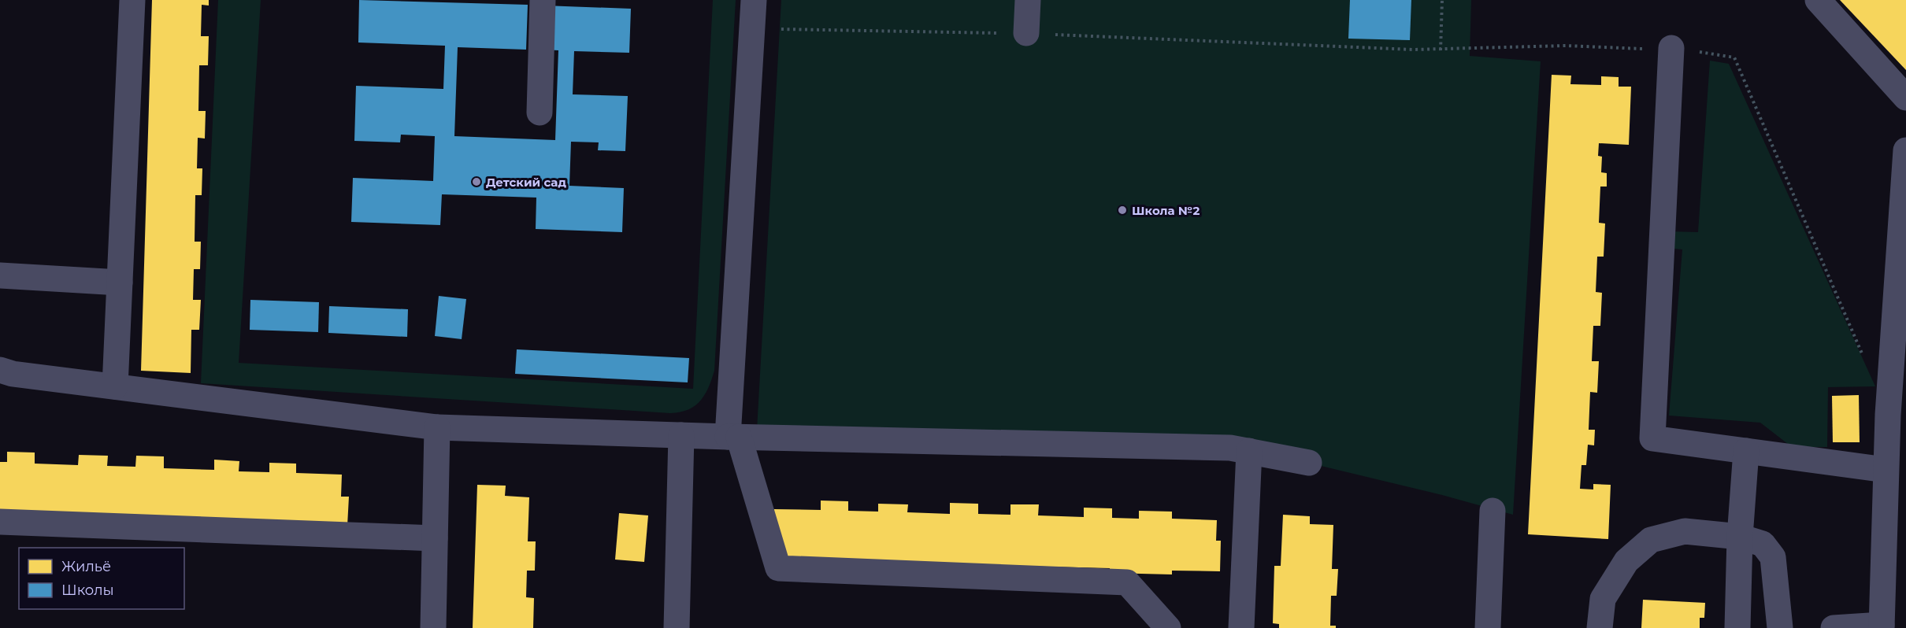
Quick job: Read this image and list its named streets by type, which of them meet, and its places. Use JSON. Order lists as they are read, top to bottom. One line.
{"places":["Детский сад","Школа №2"],"legend":["Жильё","Школы"]}
